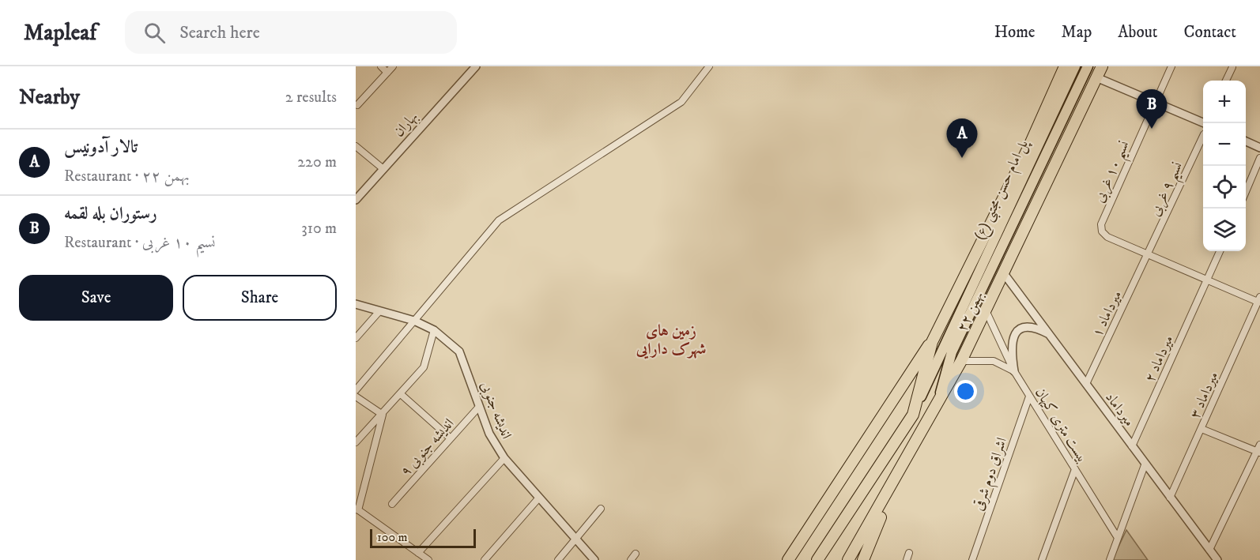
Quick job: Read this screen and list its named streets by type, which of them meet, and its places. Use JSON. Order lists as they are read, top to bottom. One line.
{"streets":{"highway":["۲۲ بهمن"],"main road":["پل امام حسن مجتبی (ع)"],"street":["بهاران","نسیم ۱۰ غربی","نسیم ۹ غربی","میرداماد ۱","میرداماد ۲","میرداماد ۳","میرداماد","اندیشه جنوبی","بیست متری کیهان","اندیشه جنوبی ۹","اشراق دوم شرقی"]},"crossings":[["نسیم ۱۰ غربی","نسیم ۹ غربی"],["نسیم ۱۰ غربی","میرداماد ۱"],["نسیم ۹ غربی","میرداماد ۱"],["پل امام حسن مجتبی (ع)","۲۲ بهمن"],["۲۲ بهمن","میرداماد"],["۲۲ بهمن","بیست متری کیهان"],["میرداماد ۱","میرداماد"],["میرداماد ۲","میرداماد"],["میرداماد ۳","میرداماد"],["اندیشه جنوبی","اندیشه جنوبی ۹"],["بیست متری کیهان","اشراق دوم شرقی"]],"districts":["زمین های شهرک دارایی"],"scale_bar":"100 m","page":{"header":"Mapleaf","search":"Search here","nav":["Home","Map","About","Contact"],"heading":["Nearby","2 results"],"map_buttons":["+","−"],"pins":["B","A"],"list":[{"mark":"A","name":"تالار آدونیس","note":"Restaurant · ۲۲ بهمن","value":"220 m"},{"mark":"B","name":"رستوران بله لقمه","note":"Restaurant · نسیم ۱۰ غربی","value":"310 m"}],"buttons":["Save","Share"],"scale":"100 m"}}
